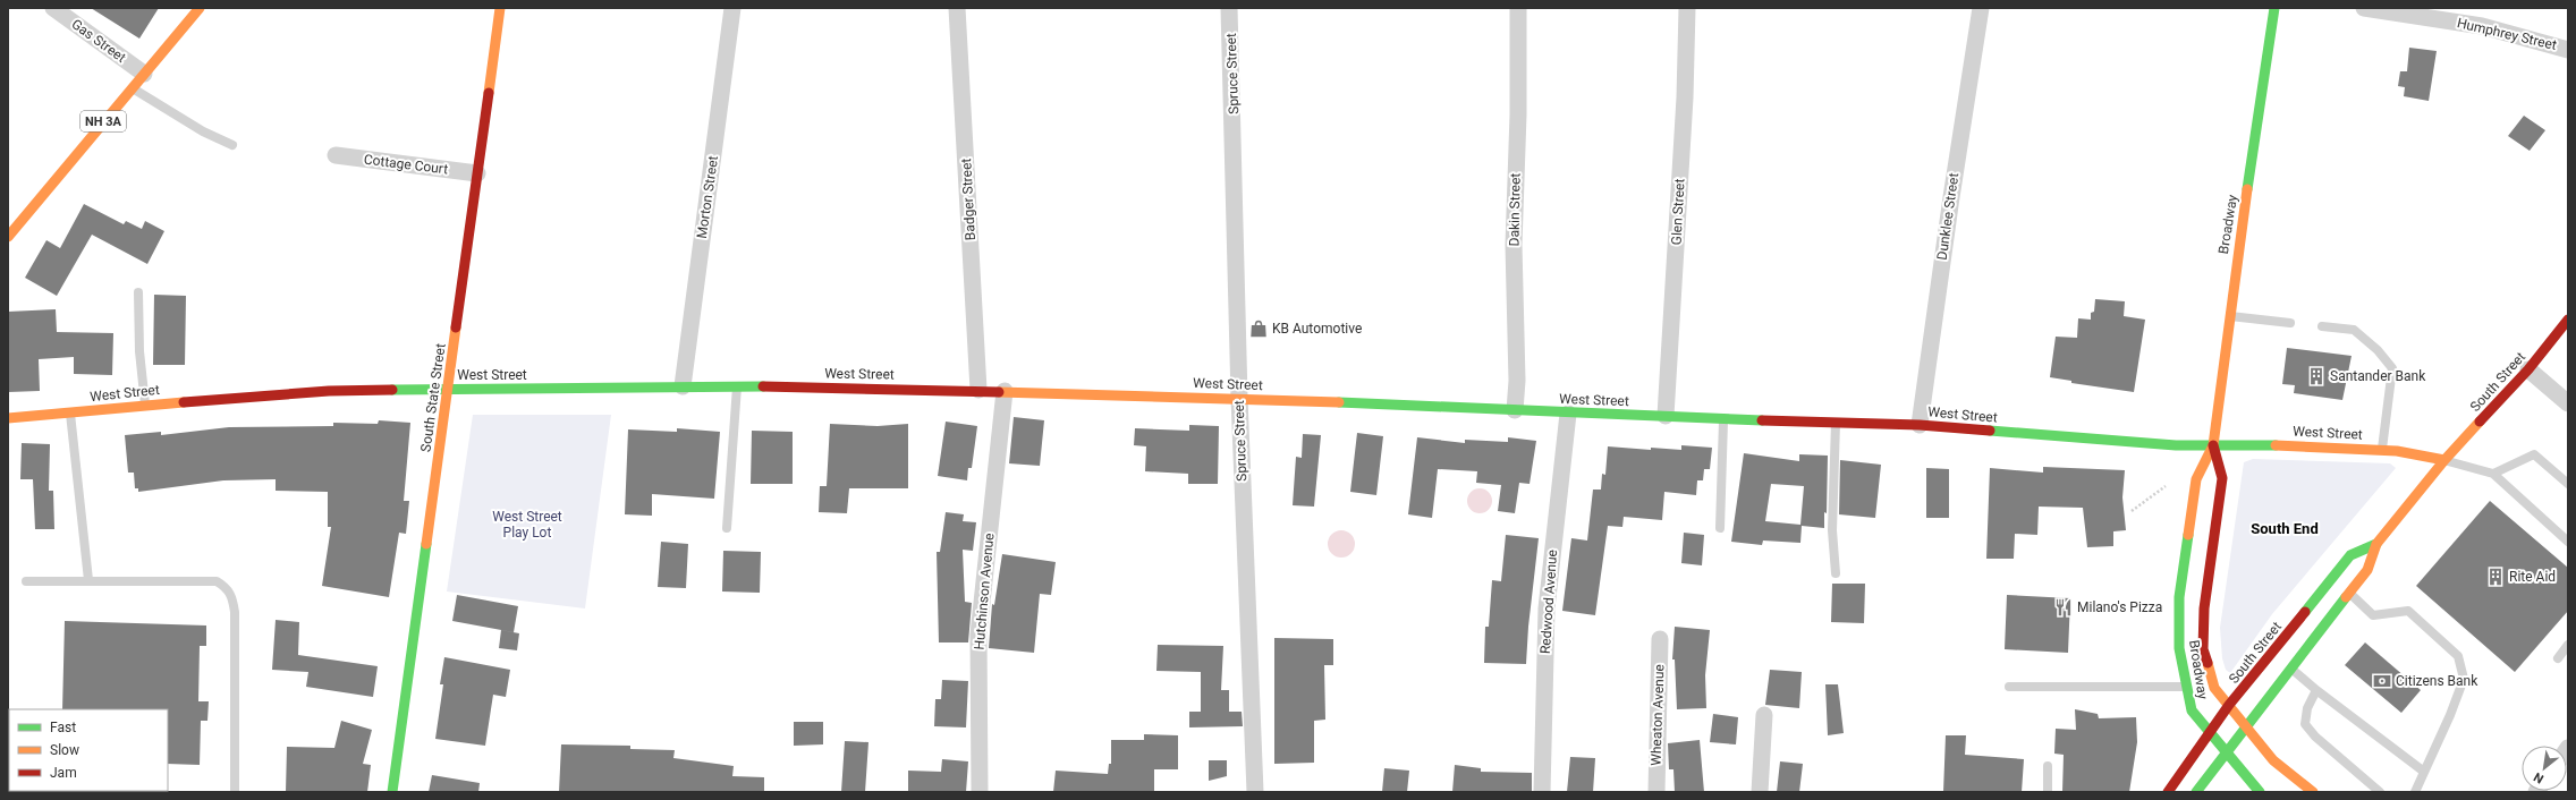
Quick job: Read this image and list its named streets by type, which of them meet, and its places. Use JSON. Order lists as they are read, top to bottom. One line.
{"streets":{"street":["Humphrey Street","Gas Street","Spruce Street","NH 3A","Cottage Court","Morton Street","Badger Street","Dakin Street","Glen Street","Dunklee Street","Broadway","West Street","South Street","South State Street","Hutchinson Avenue","Redwood Avenue","Wheaton Avenue"]},"crossings":[["Gas Street","NH 3A"],["Spruce Street","West Street"],["Cottage Court","South State Street"],["Morton Street","West Street"],["Badger Street","West Street"],["Dakin Street","West Street"],["Glen Street","West Street"],["Dunklee Street","West Street"],["Broadway","West Street"],["Broadway","South Street"],["West Street","South Street"],["West Street","South State Street"],["West Street","Hutchinson Avenue"],["West Street","Redwood Avenue"]],"districts":["South End"],"parks":["West Street Play Lot"],"places":{"shop":["KB Automotive"],"building":["Santander Bank","Rite Aid"],"restaurant":["Milano's Pizza"],"bank":["Citizens Bank"]},"legend":["Fast","Slow","Jam"],"north":"bottom left"}
